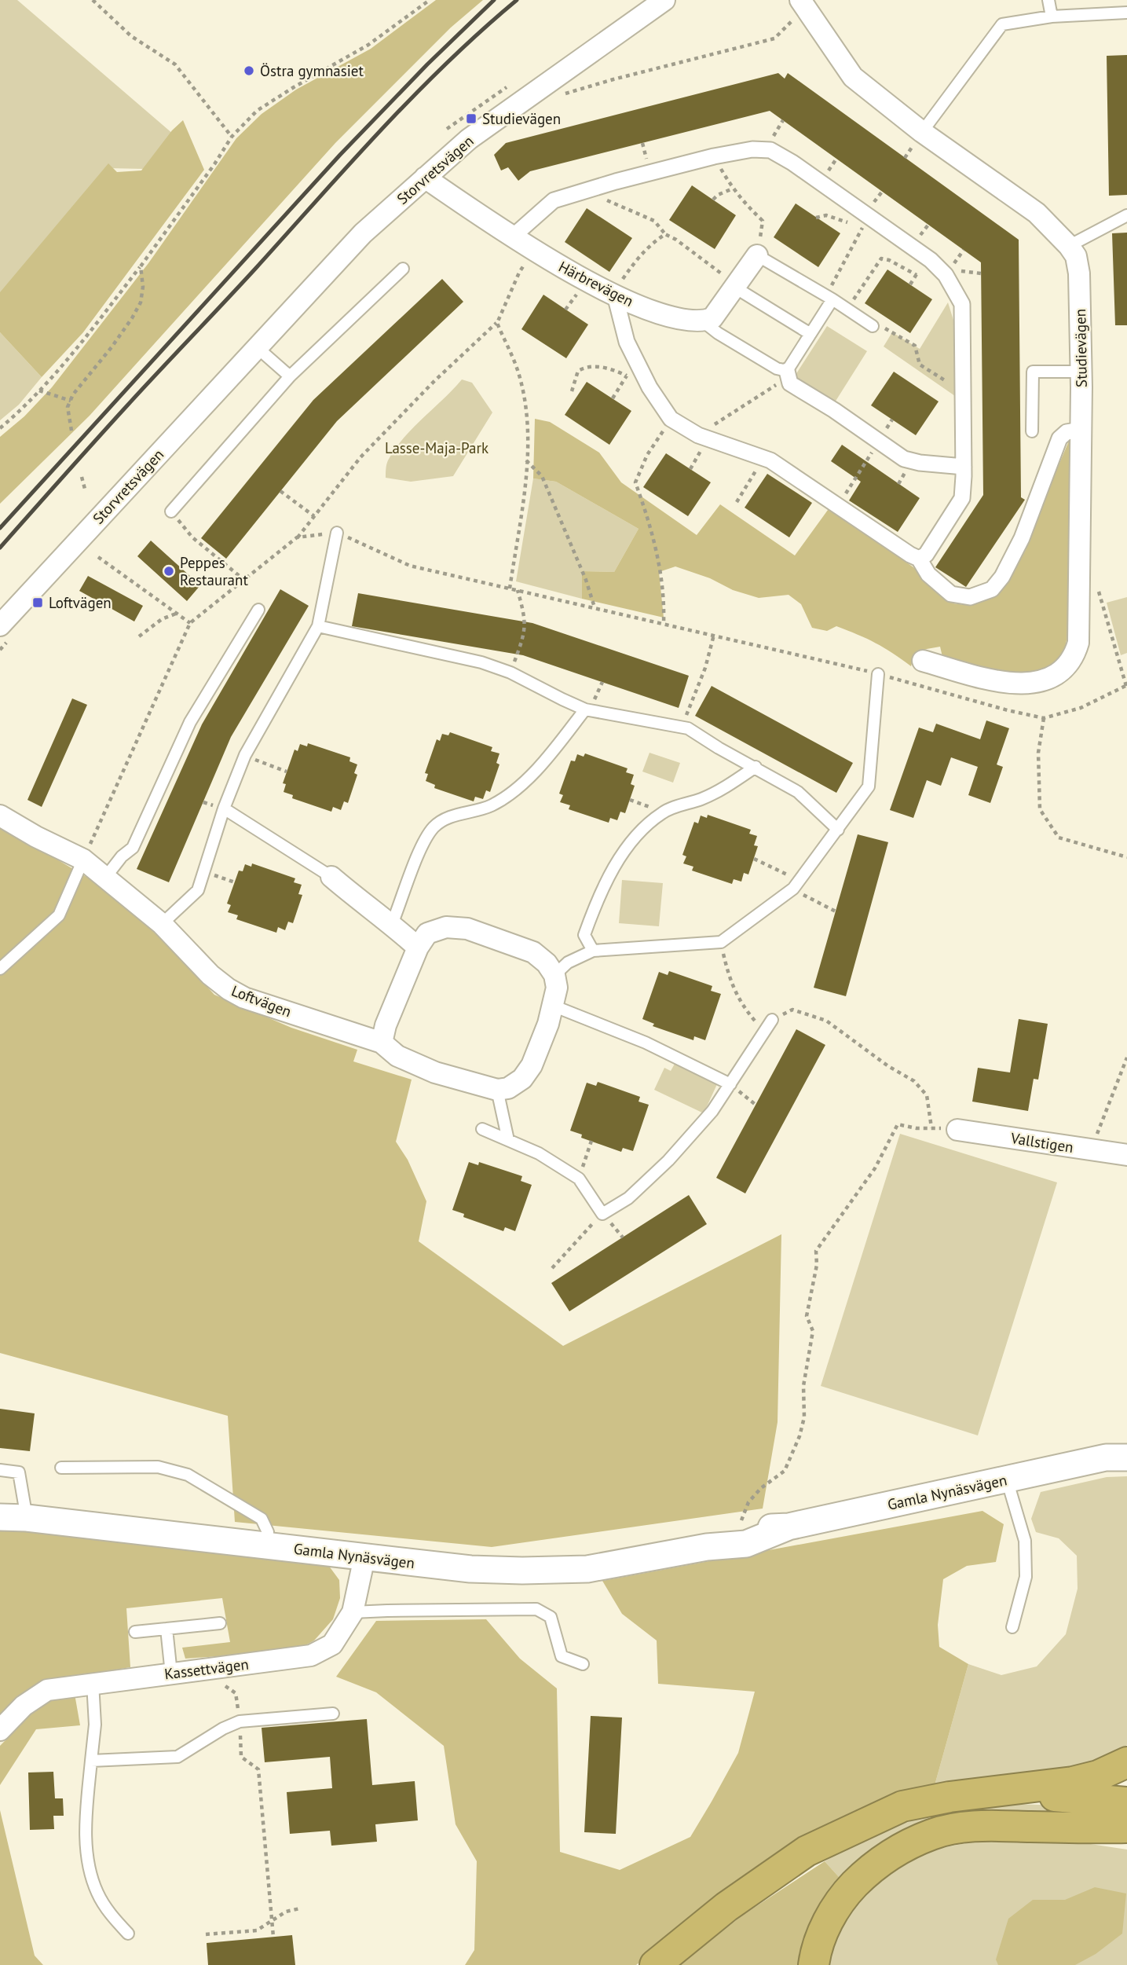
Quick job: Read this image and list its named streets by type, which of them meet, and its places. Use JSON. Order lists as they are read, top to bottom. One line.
{"streets":{"street":["Storvretsvägen","Härbrevägen","Studievägen","Loftvägen","Vallstigen","Gamla Nynäsvägen","Kassettvägen"]},"crossings":[["Storvretsvägen","Härbrevägen"],["Gamla Nynäsvägen","Kassettvägen"]],"parks":["Lasse-Maja-Park"],"places":{"other":["Östra gymnasiet","Peppes Restaurant"],"transit":["Studievägen","Loftvägen"]}}
